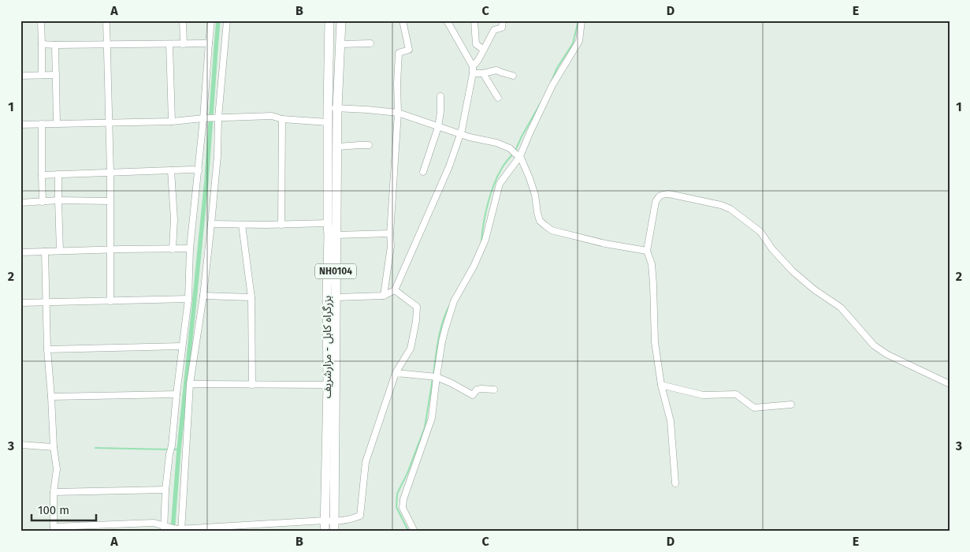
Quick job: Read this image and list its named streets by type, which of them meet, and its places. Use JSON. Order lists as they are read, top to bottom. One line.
{"streets":{"highway":["NH0104","بزرگراه کابل - مزارشریف"]},"scale_bar":"100 m","grid":{"columns":["A","B","C","D","E"],"rows":["1","2","3"]}}
